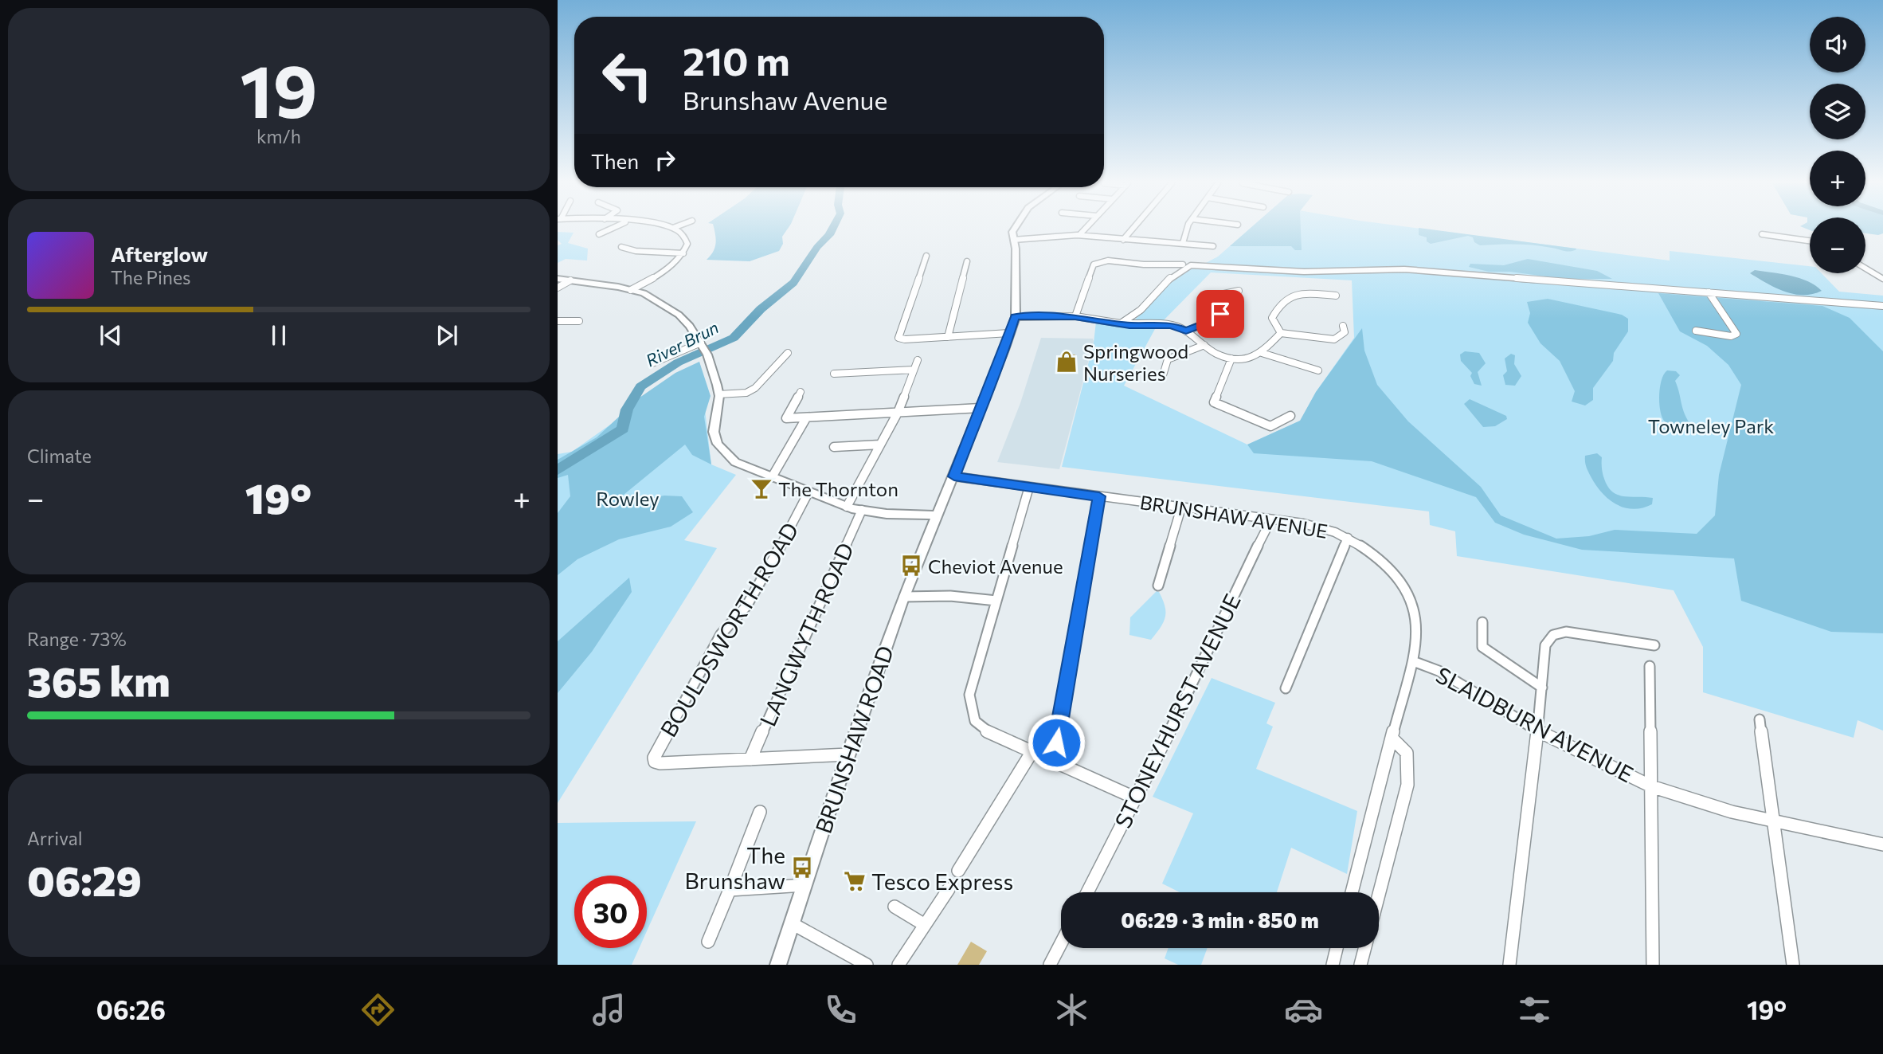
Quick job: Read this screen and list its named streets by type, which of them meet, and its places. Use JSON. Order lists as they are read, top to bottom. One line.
{"streets":{"street":["BRUNSHAW AVENUE","BOULDSWORTH ROAD","LANGWYTH ROAD","STONEYHURST AVENUE","SLAIDBURN AVENUE","BRUNSHAW ROAD"]},"crossings":[["BRUNSHAW AVENUE","STONEYHURST AVENUE"],["BRUNSHAW AVENUE","SLAIDBURN AVENUE"],["BRUNSHAW AVENUE","BRUNSHAW ROAD"],["BOULDSWORTH ROAD","LANGWYTH ROAD"]],"water":["River Brun"],"parks":["Towneley Park","Rowley"],"places":{"shop":["Springwood Nurseries"],"bar":["The Thornton"],"bus stop":["Cheviot Avenue","The Brunshaw"],"supermarket":["Tesco Express"]},"page":{"tile":[["19","km/h"],"Climate",["Range · 73%","365 km"],["Arrival","06:29"]],"map_buttons":["+","−"],"turn":["210 m","Brunshaw Avenue"],"then":"Then","song":["Afterglow","The Pines"],"heat":["−","19°","+"],"limit":"30","trip":"06:29 · 3 min · 850 m","tabs":["06:26","19°"]}}
